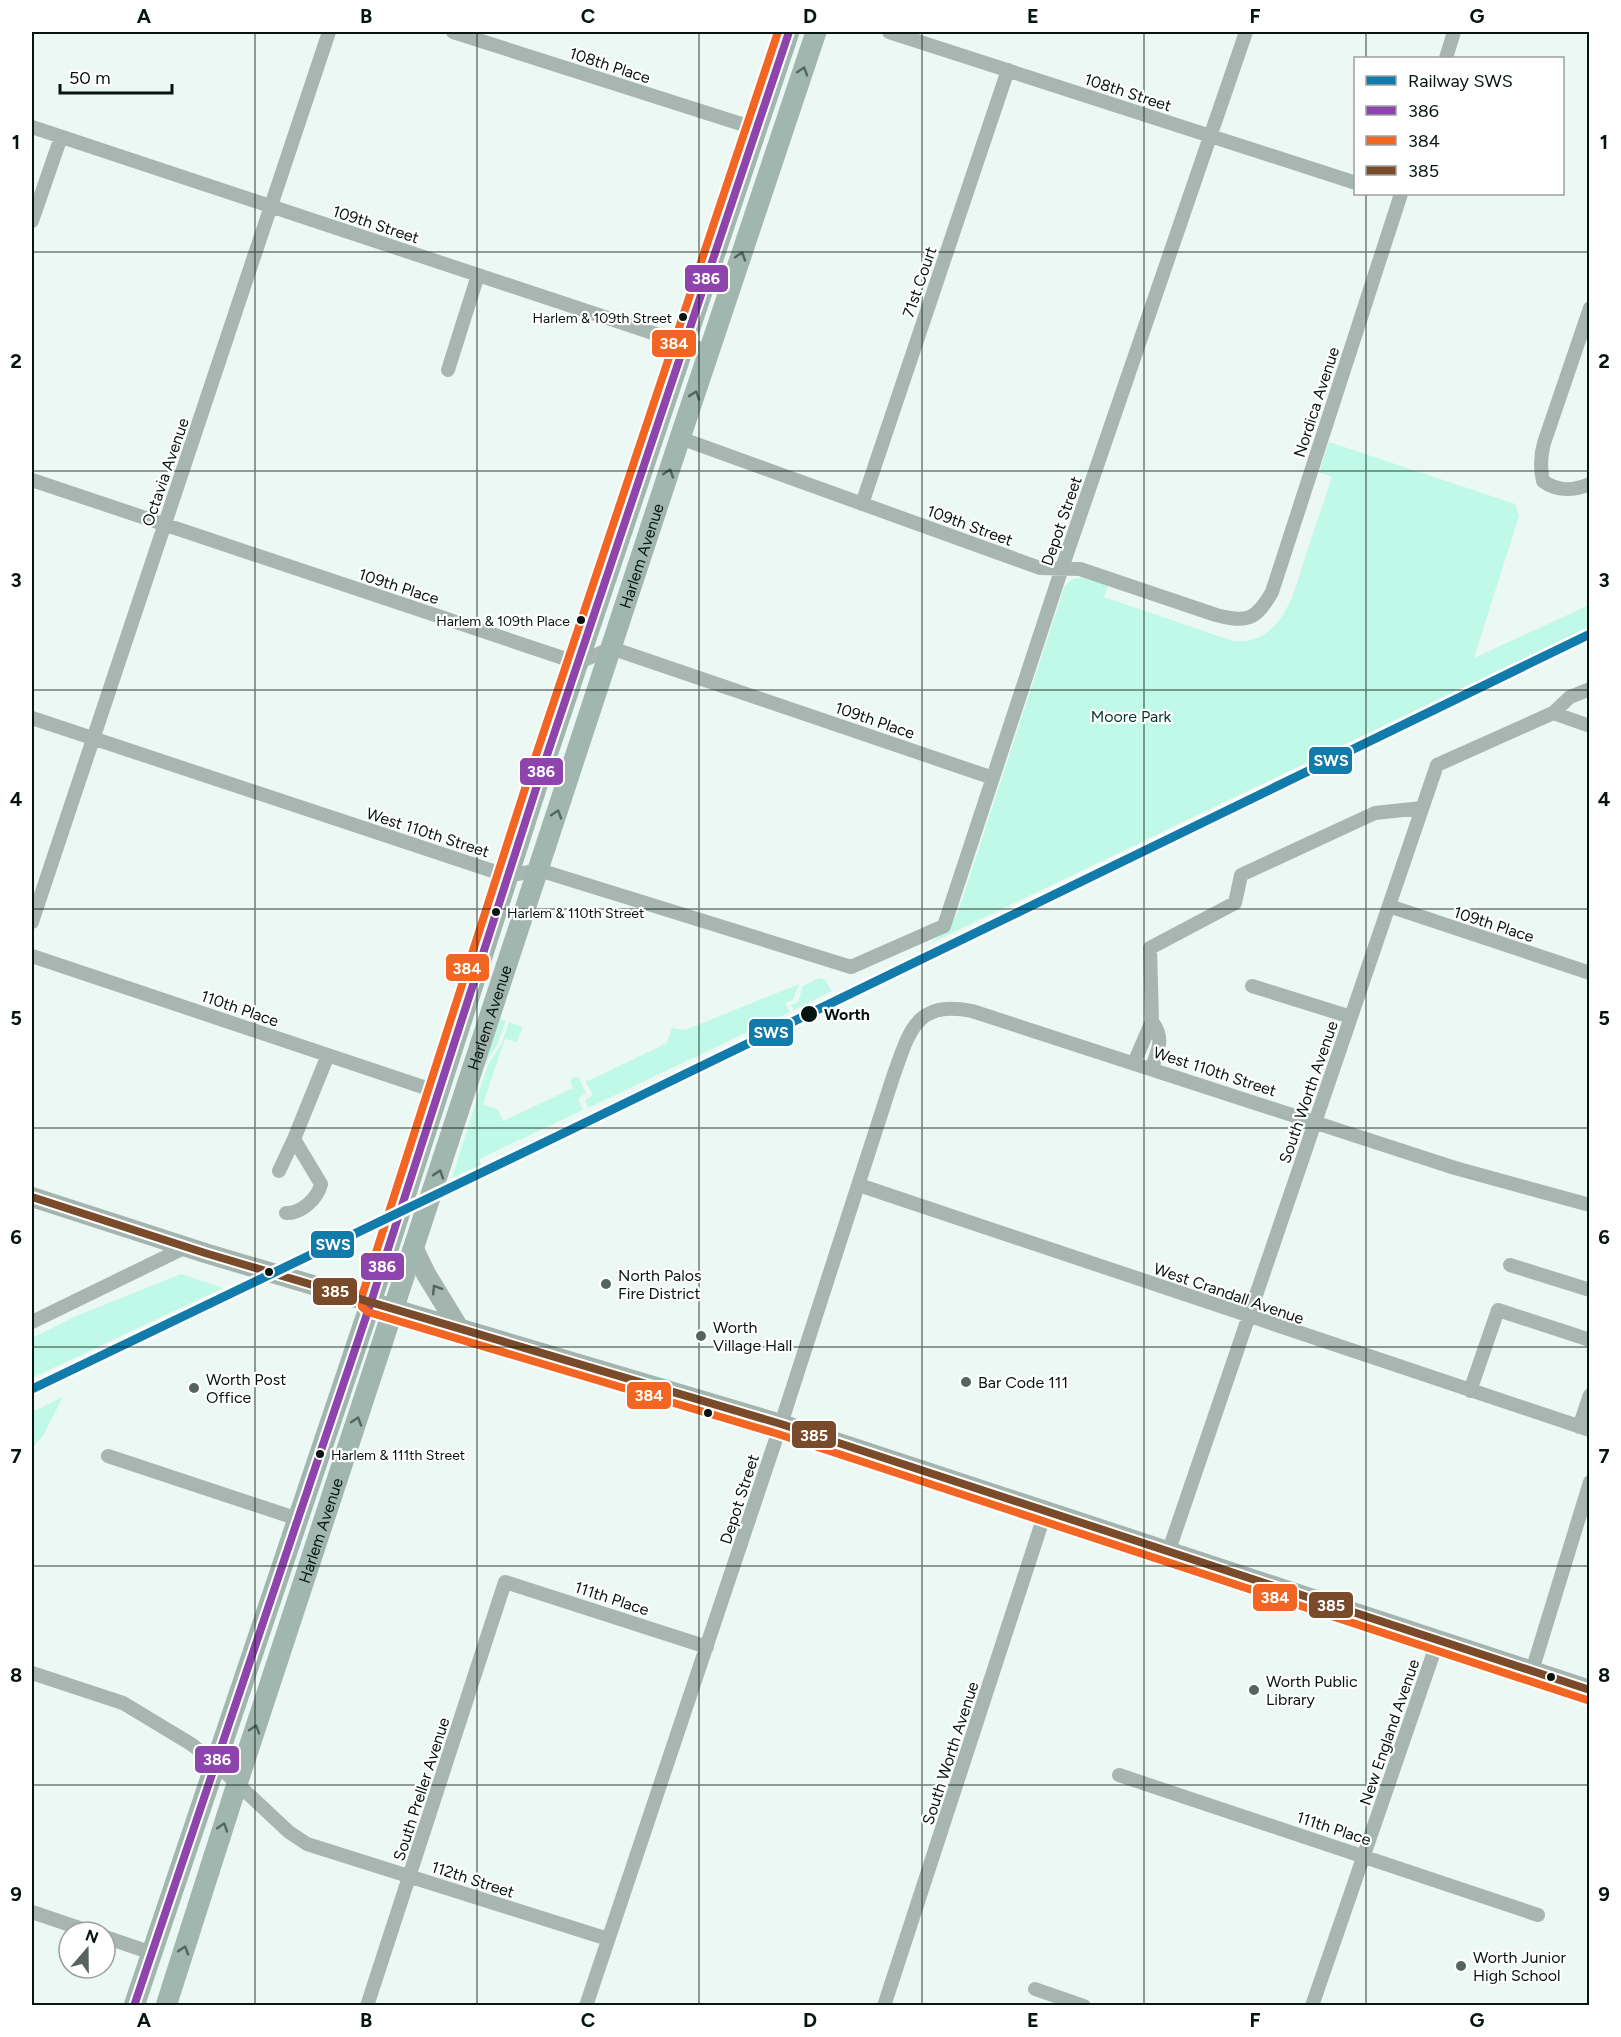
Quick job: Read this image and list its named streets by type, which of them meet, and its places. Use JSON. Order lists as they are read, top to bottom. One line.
{"streets":{"main road":["Harlem Avenue"],"street":["108th Place","108th Street","109th Street","71st Court","Nordica Avenue","Octavia Avenue","Depot Street","109th Place","West 110th Street","110th Place","South Worth Avenue","West Crandall Avenue","111th Place","New England Avenue","South Preller Avenue","112th Street"]},"crossings":[["108th Place","Harlem Avenue"],["108th Street","71st Court"],["108th Street","Depot Street"],["109th Street","71st Court"],["109th Street","Nordica Avenue"],["109th Street","Octavia Avenue"],["109th Street","Depot Street"],["109th Street","Harlem Avenue"],["Octavia Avenue","109th Place"],["Octavia Avenue","West 110th Street"],["Depot Street","109th Place"],["Depot Street","West 110th Street"],["Depot Street","West Crandall Avenue"],["Depot Street","111th Place"],["Depot Street","112th Street"],["Harlem Avenue","109th Place"],["Harlem Avenue","West 110th Street"],["Harlem Avenue","110th Place"],["Harlem Avenue","112th Street"],["109th Place","South Worth Avenue"],["West 110th Street","South Worth Avenue"],["South Worth Avenue","West Crandall Avenue"],["111th Place","New England Avenue"],["111th Place","South Preller Avenue"],["South Preller Avenue","112th Street"]],"parks":["Moore Park"],"places":["Harlem & 109th Street","Harlem & 109th Place","Harlem & 110th Street","Worth","North Palos Fire District","Worth Village Hall","Bar Code 111","Worth Post Office","Harlem & 111th Street","Worth Public Library","Worth Junior High School"],"lines":["transit line 386","transit line 384","rail line SWS","transit line 385"],"legend":["Railway SWS","386","384","385"],"scale_bar":"50 m","north":"top","grid":{"columns":["A","B","C","D","E","F","G"],"rows":["1","2","3","4","5","6","7","8","9"]}}
